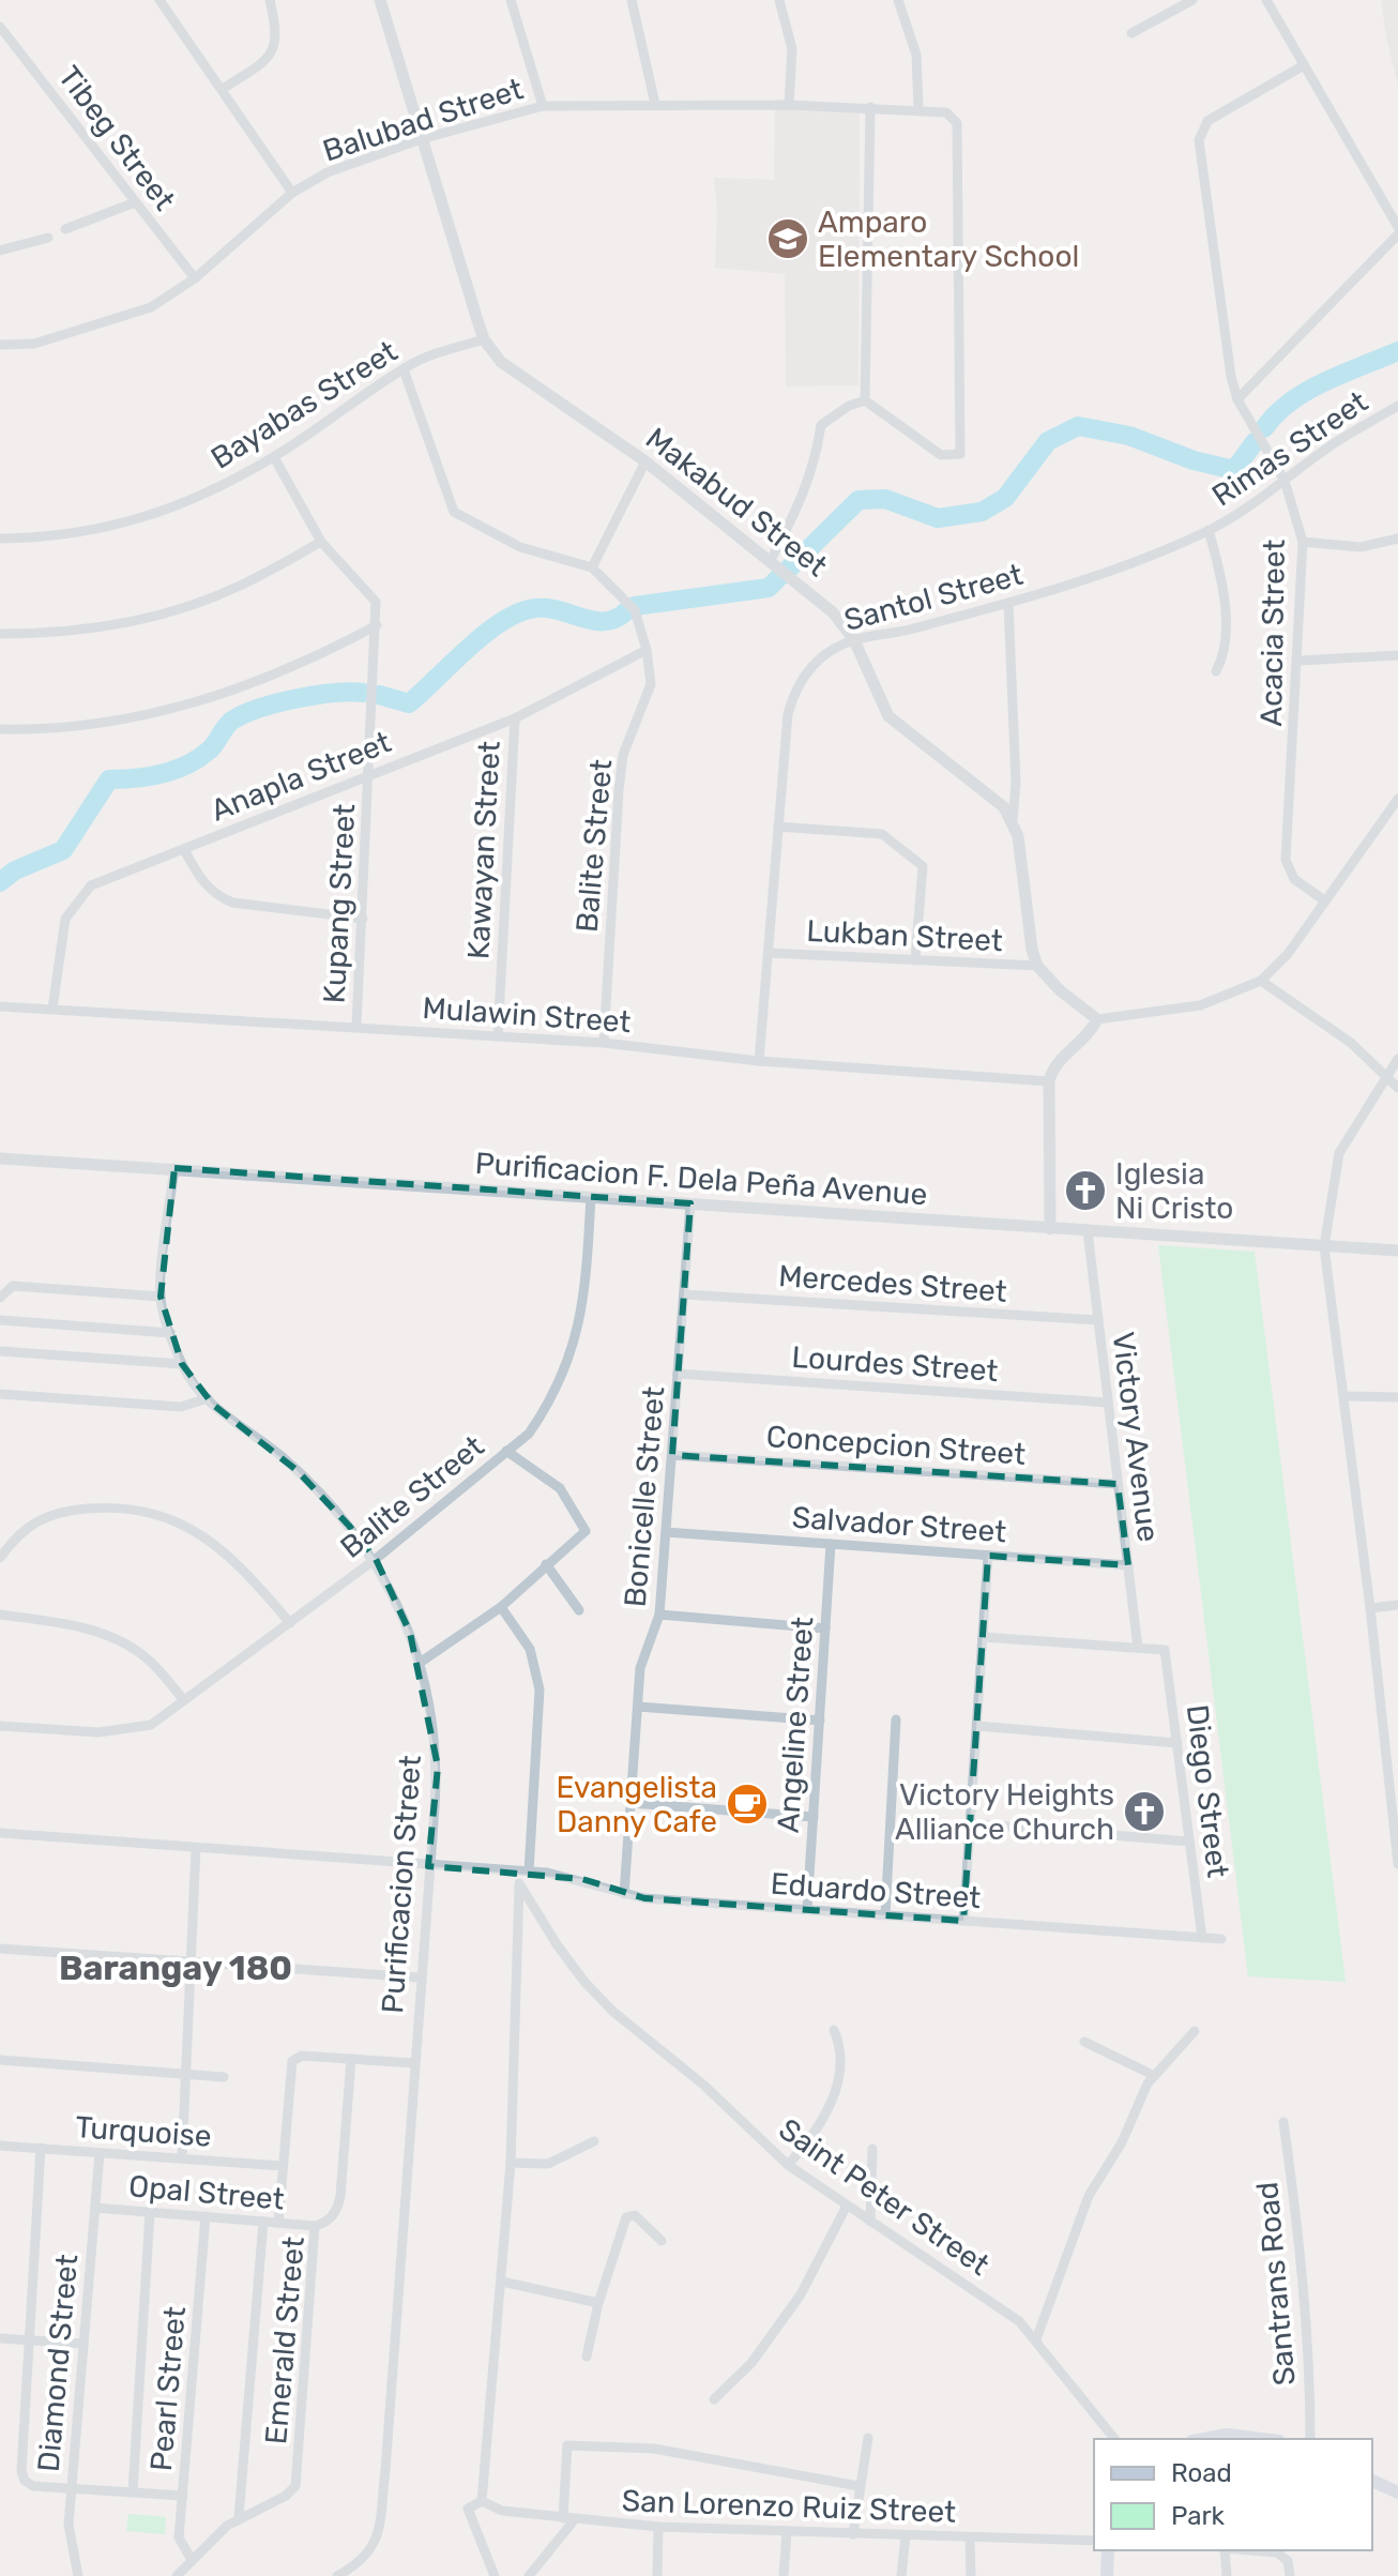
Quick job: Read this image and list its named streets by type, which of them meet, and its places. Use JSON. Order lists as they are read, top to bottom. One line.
{"streets":{"street":["Balubad Street","Tibeg Street","Bayabas Street","Rimas Street","Makabud Street","Santol Street","Acacia Street","Anapla Street","Balite Street","Kawayan Street","Kupang Street","Lukban Street","Mulawin Street","Purificacion F. Dela Peña Avenue","Mercedes Street","Lourdes Street","Victory Avenue","Concepcion Street","Bonicelle Street","Salvador Street","Angeline Street","Diego Street","Purificacion Street","Eduardo Street","Turquoise","Opal Street","Saint Peter Street","Santrans Road","Emerald Street","Diamond Street","Pearl Street","San Lorenzo Ruiz Street"]},"crossings":[["Balubad Street","Tibeg Street"],["Balubad Street","Makabud Street"],["Bayabas Street","Makabud Street"],["Bayabas Street","Balite Street"],["Bayabas Street","Kupang Street"],["Rimas Street","Santol Street"],["Rimas Street","Acacia Street"],["Makabud Street","Santol Street"],["Santol Street","Lukban Street"],["Santol Street","Mulawin Street"],["Anapla Street","Balite Street"],["Anapla Street","Kawayan Street"],["Anapla Street","Kupang Street"],["Anapla Street","Mulawin Street"],["Balite Street","Mulawin Street"],["Balite Street","Purificacion F. Dela Peña Avenue"],["Balite Street","Purificacion Street"],["Kawayan Street","Mulawin Street"],["Kupang Street","Mulawin Street"],["Purificacion F. Dela Peña Avenue","Victory Avenue"],["Purificacion F. Dela Peña Avenue","Bonicelle Street"],["Purificacion F. Dela Peña Avenue","Purificacion Street"],["Mercedes Street","Victory Avenue"],["Mercedes Street","Bonicelle Street"],["Lourdes Street","Victory Avenue"],["Lourdes Street","Bonicelle Street"],["Victory Avenue","Concepcion Street"],["Victory Avenue","Salvador Street"],["Victory Avenue","Diego Street"],["Concepcion Street","Bonicelle Street"],["Bonicelle Street","Salvador Street"],["Bonicelle Street","Eduardo Street"],["Salvador Street","Angeline Street"],["Angeline Street","Eduardo Street"],["Diego Street","Eduardo Street"],["Purificacion Street","Eduardo Street"],["Turquoise","Diamond Street"],["Opal Street","Emerald Street"],["Opal Street","Diamond Street"],["Opal Street","Pearl Street"],["Emerald Street","Pearl Street"]],"districts":["Barangay 180"],"places":{"school or university":["Amparo Elementary School"],"church":["Iglesia Ni Cristo","Victory Heights Alliance Church"],"cafe":["Evangelista Danny Cafe"]},"legend":["Road","Park"]}
